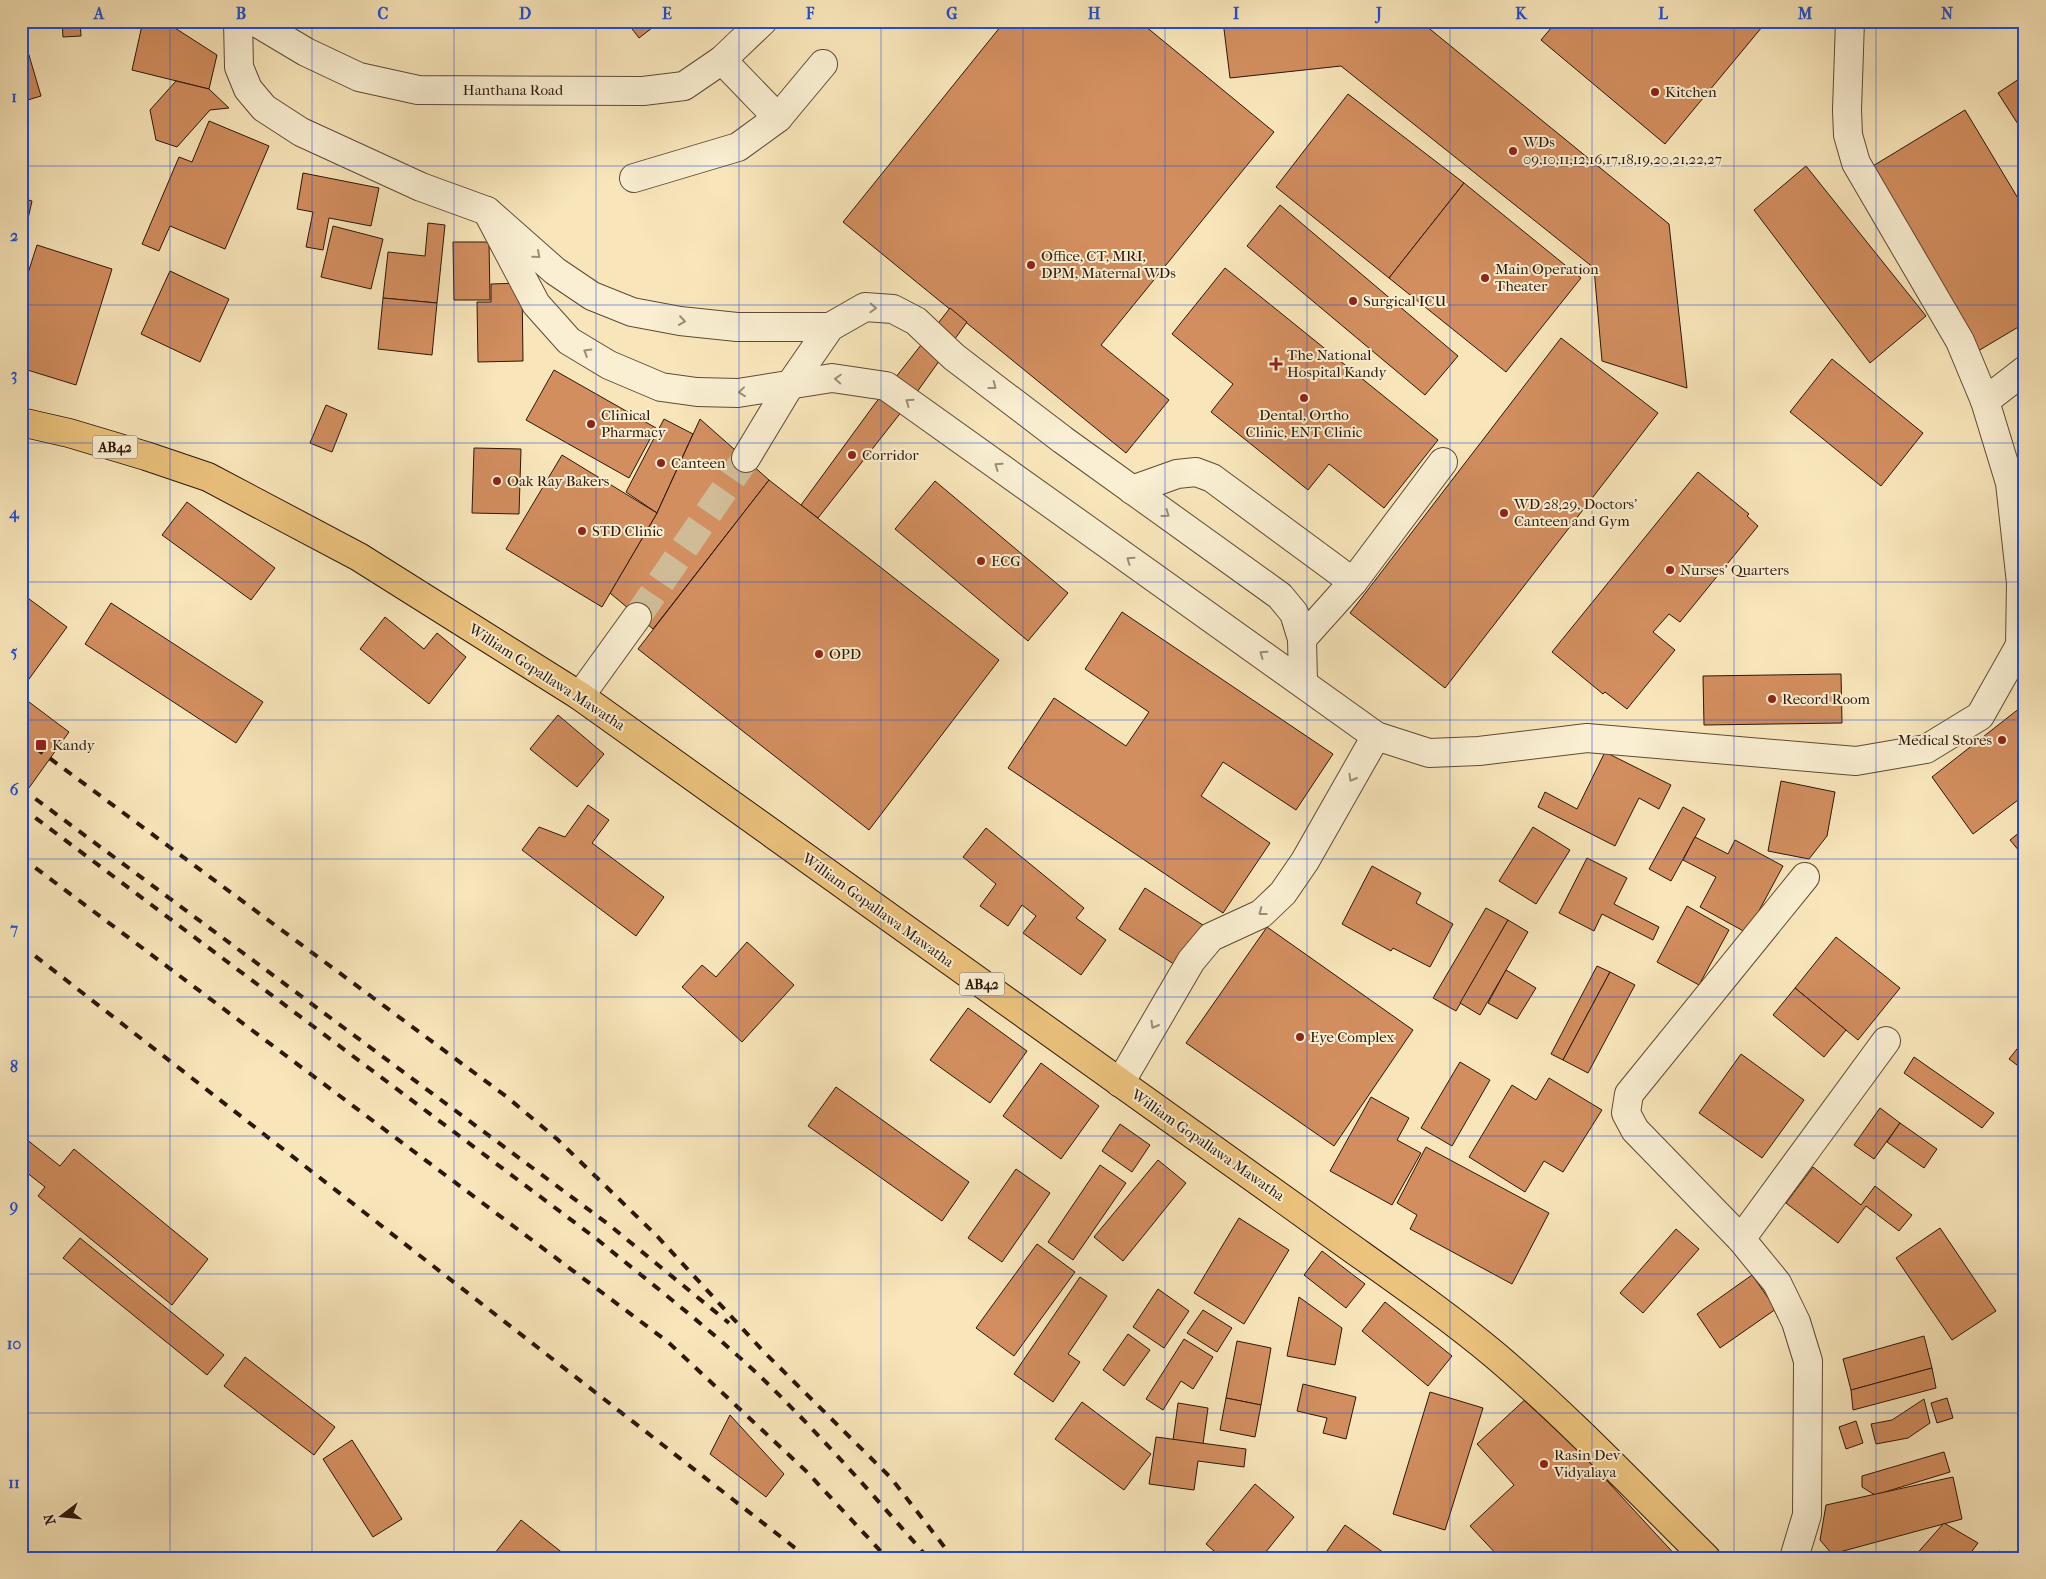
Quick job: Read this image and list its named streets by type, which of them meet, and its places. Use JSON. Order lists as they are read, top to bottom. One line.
{"streets":{"main road":["AB42","William Gopallawa Mawatha"],"street":["Hanthana Road"]},"places":{"other":["Kitchen","WDs 09,10,11,12,16,17,18,19,20,21,22,27","Office, CT, MRI, DPM, Maternal WDs","Main Operation Theater","Surgical ICU","Dental, Ortho Clinic, ENT Clinic","Clinical Pharmacy","Corridor","Canteen","Oak Ray Bakers","WD 28,29, Doctors' Canteen and Gym","STD Clinic","ECG","Nurses' Quarters","OPD","Record Room","Medical Stores","Eye Complex","Rasin Dev Vidyalaya"],"health":["The National Hospital Kandy"],"transit":["Kandy"]},"north":"left","grid":{"columns":["A","B","C","D","E","F","G","H","I","J","K","L","M","N"],"rows":["1","2","3","4","5","6","7","8","9","10","11"]}}
